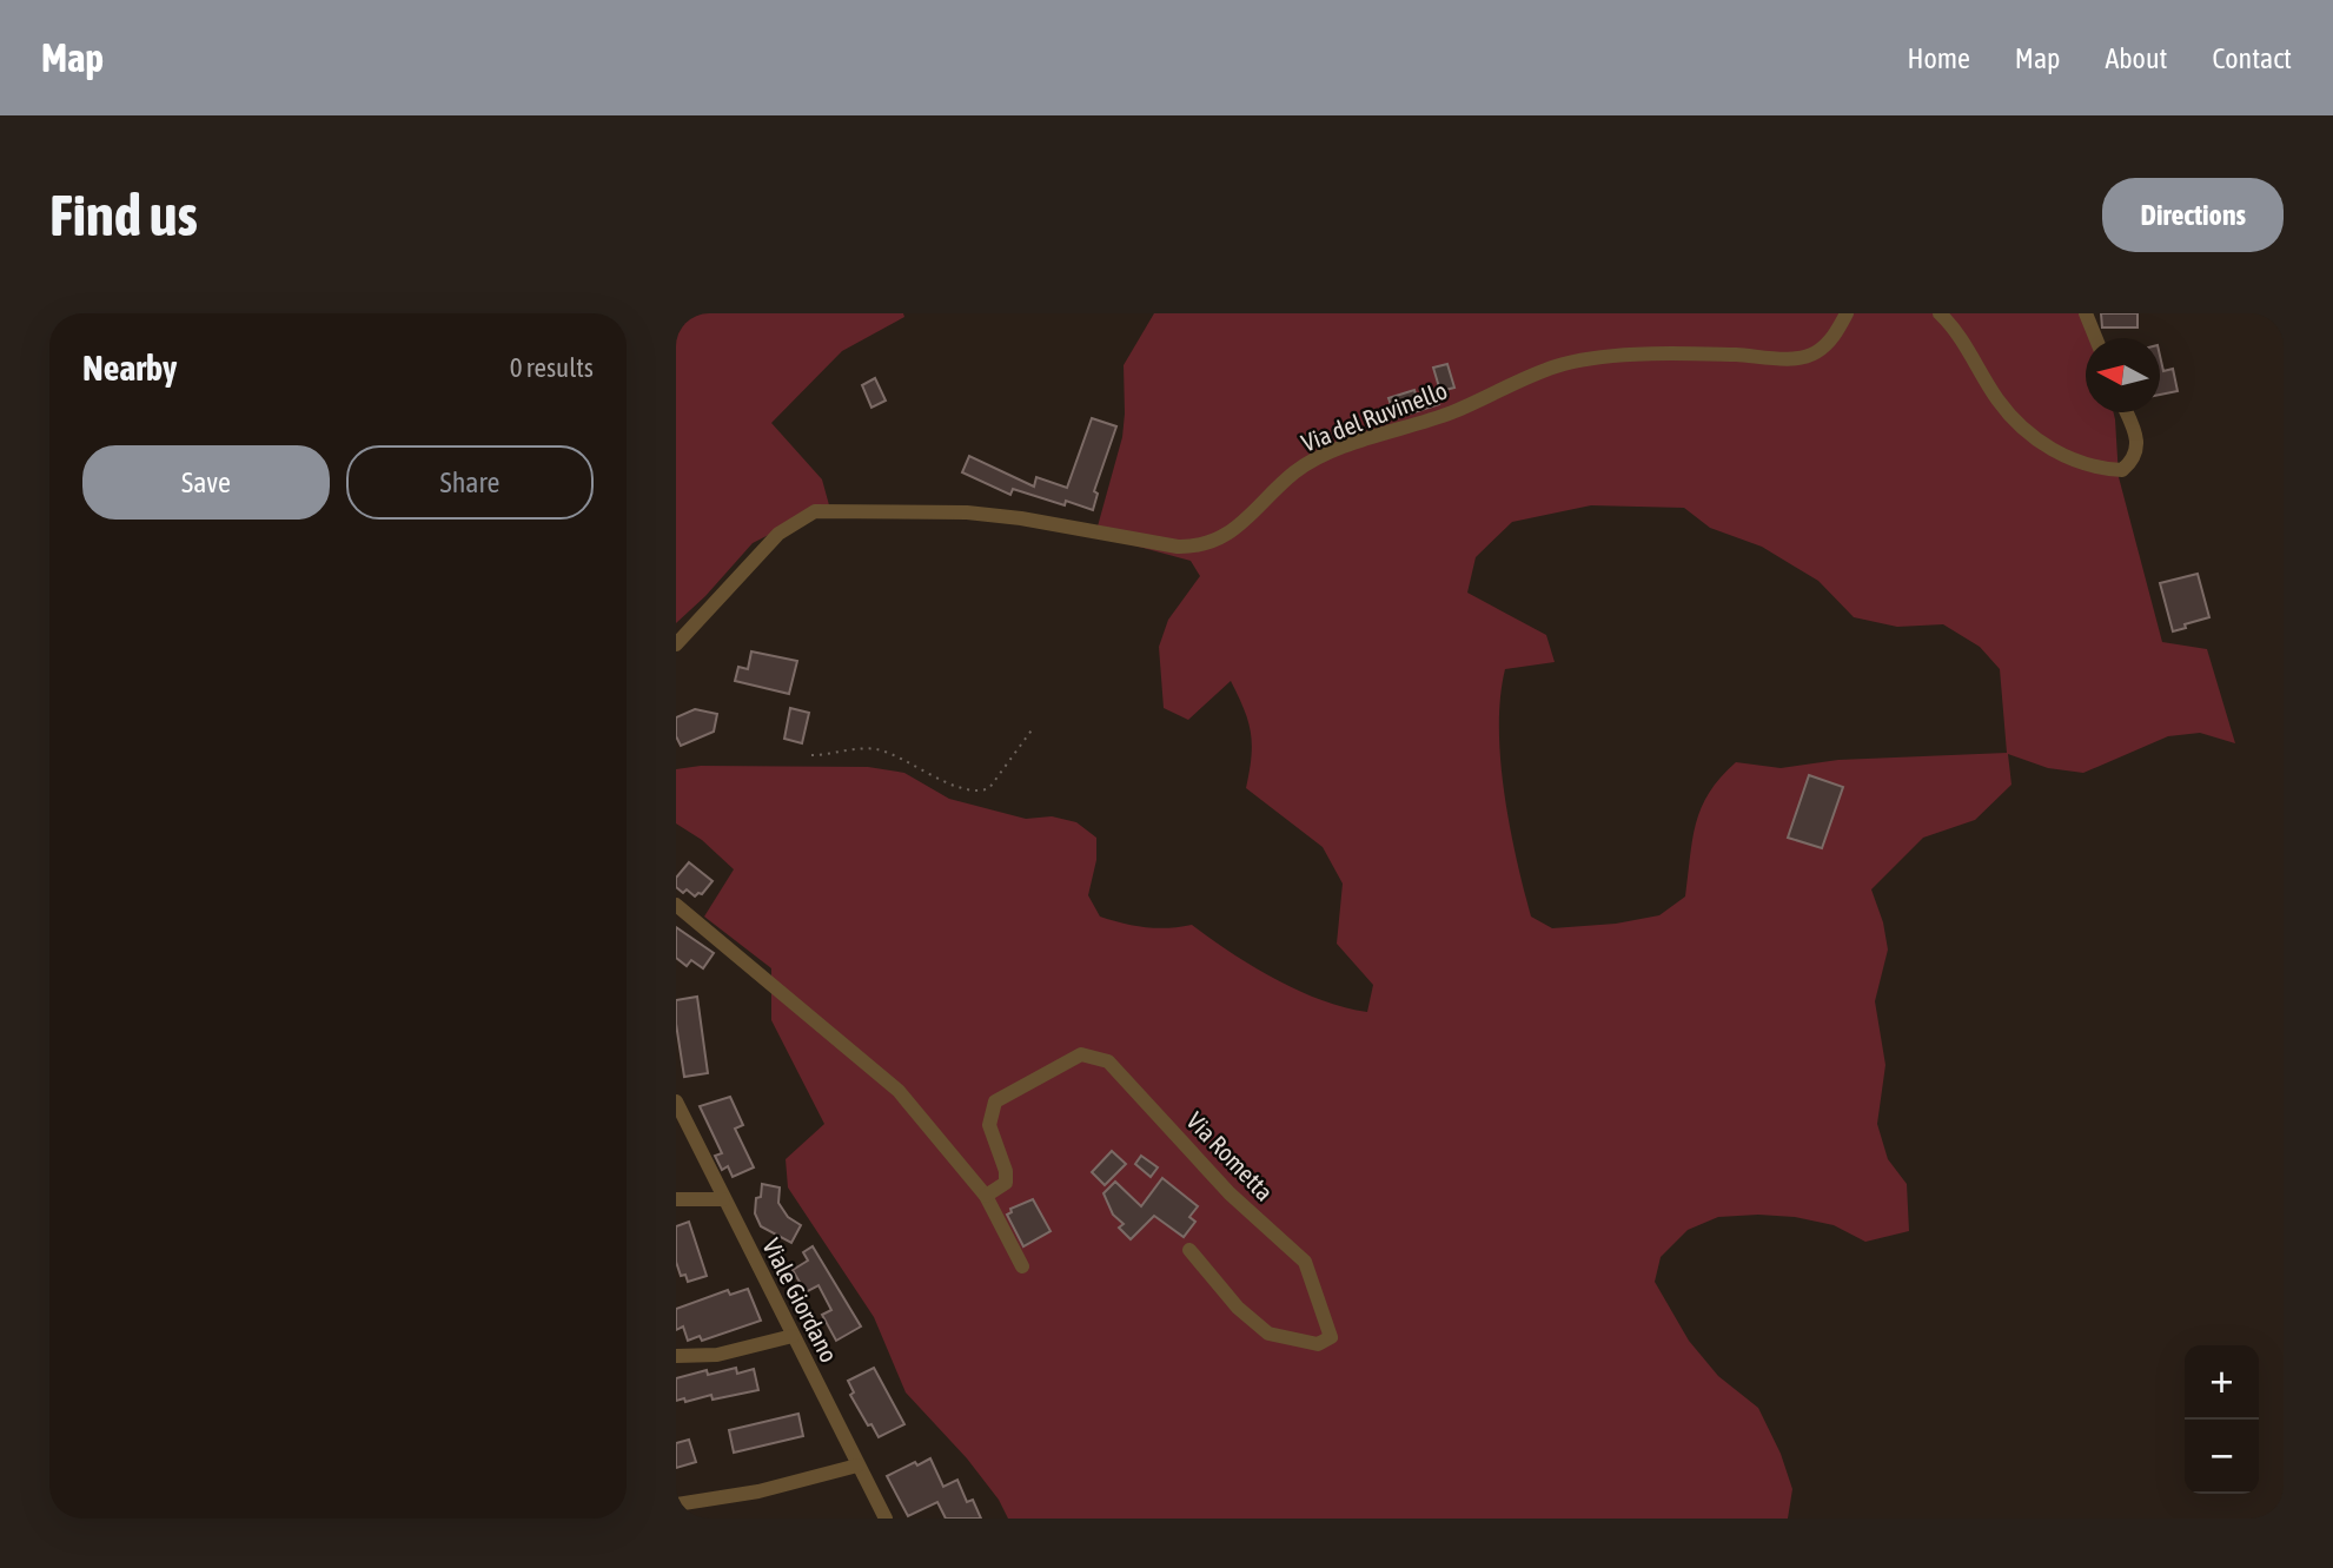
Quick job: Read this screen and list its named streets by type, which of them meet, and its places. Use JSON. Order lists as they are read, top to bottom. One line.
{"streets":{"street":["Via del Ruvinello","Via Rometta","Viale Giordano"]},"north":"left","page":{"header":"Map","nav":["Home","Map","About","Contact"],"buttons":["Directions",["Save","Share"]],"title":"Find us","heading":["Nearby","0 results"],"map_buttons":["+","−"]}}
